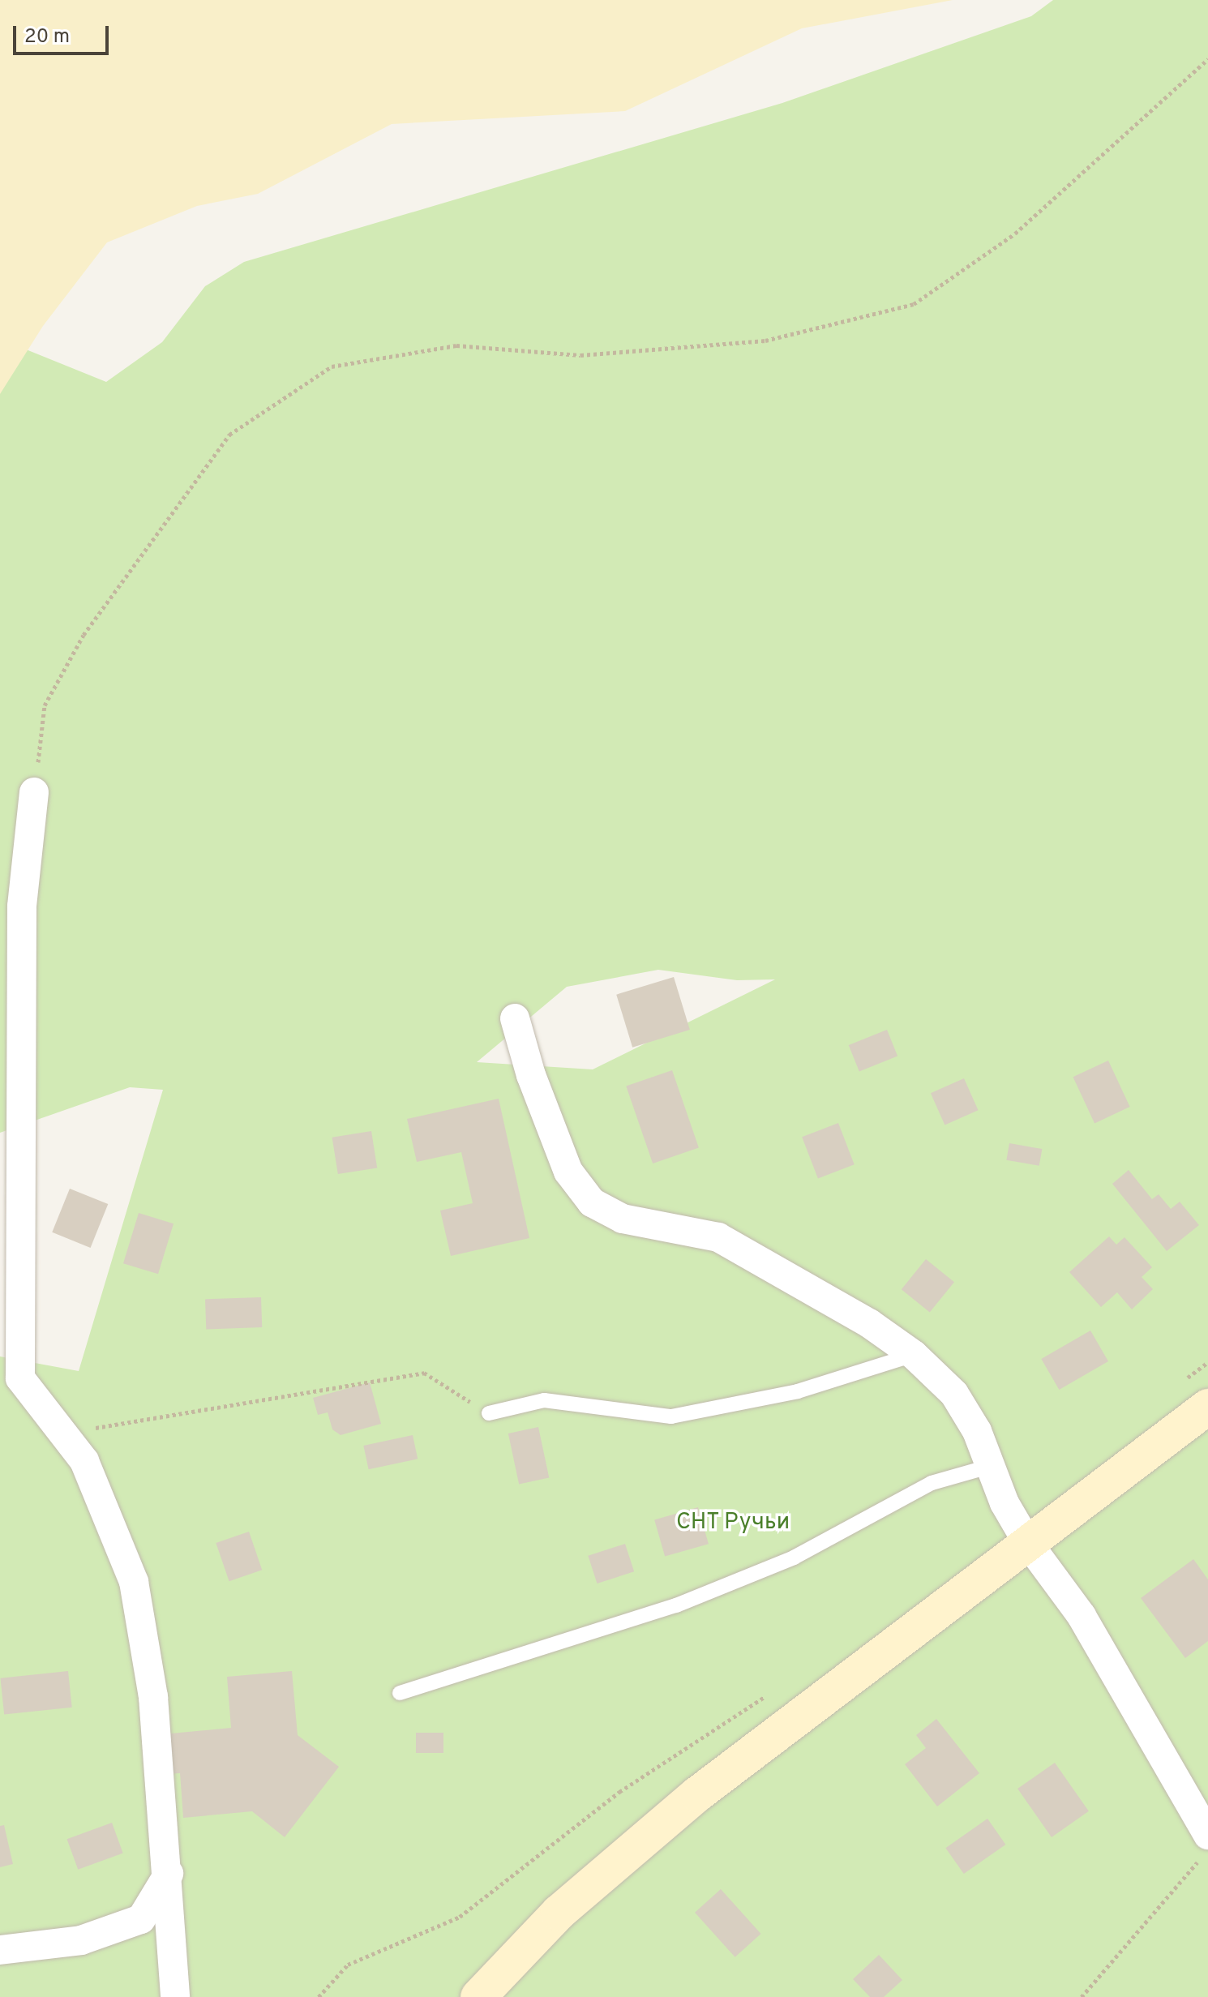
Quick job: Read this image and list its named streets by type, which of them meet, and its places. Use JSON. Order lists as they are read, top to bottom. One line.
{"parks":["СНТ Ручьи"],"scale_bar":"20 m"}
